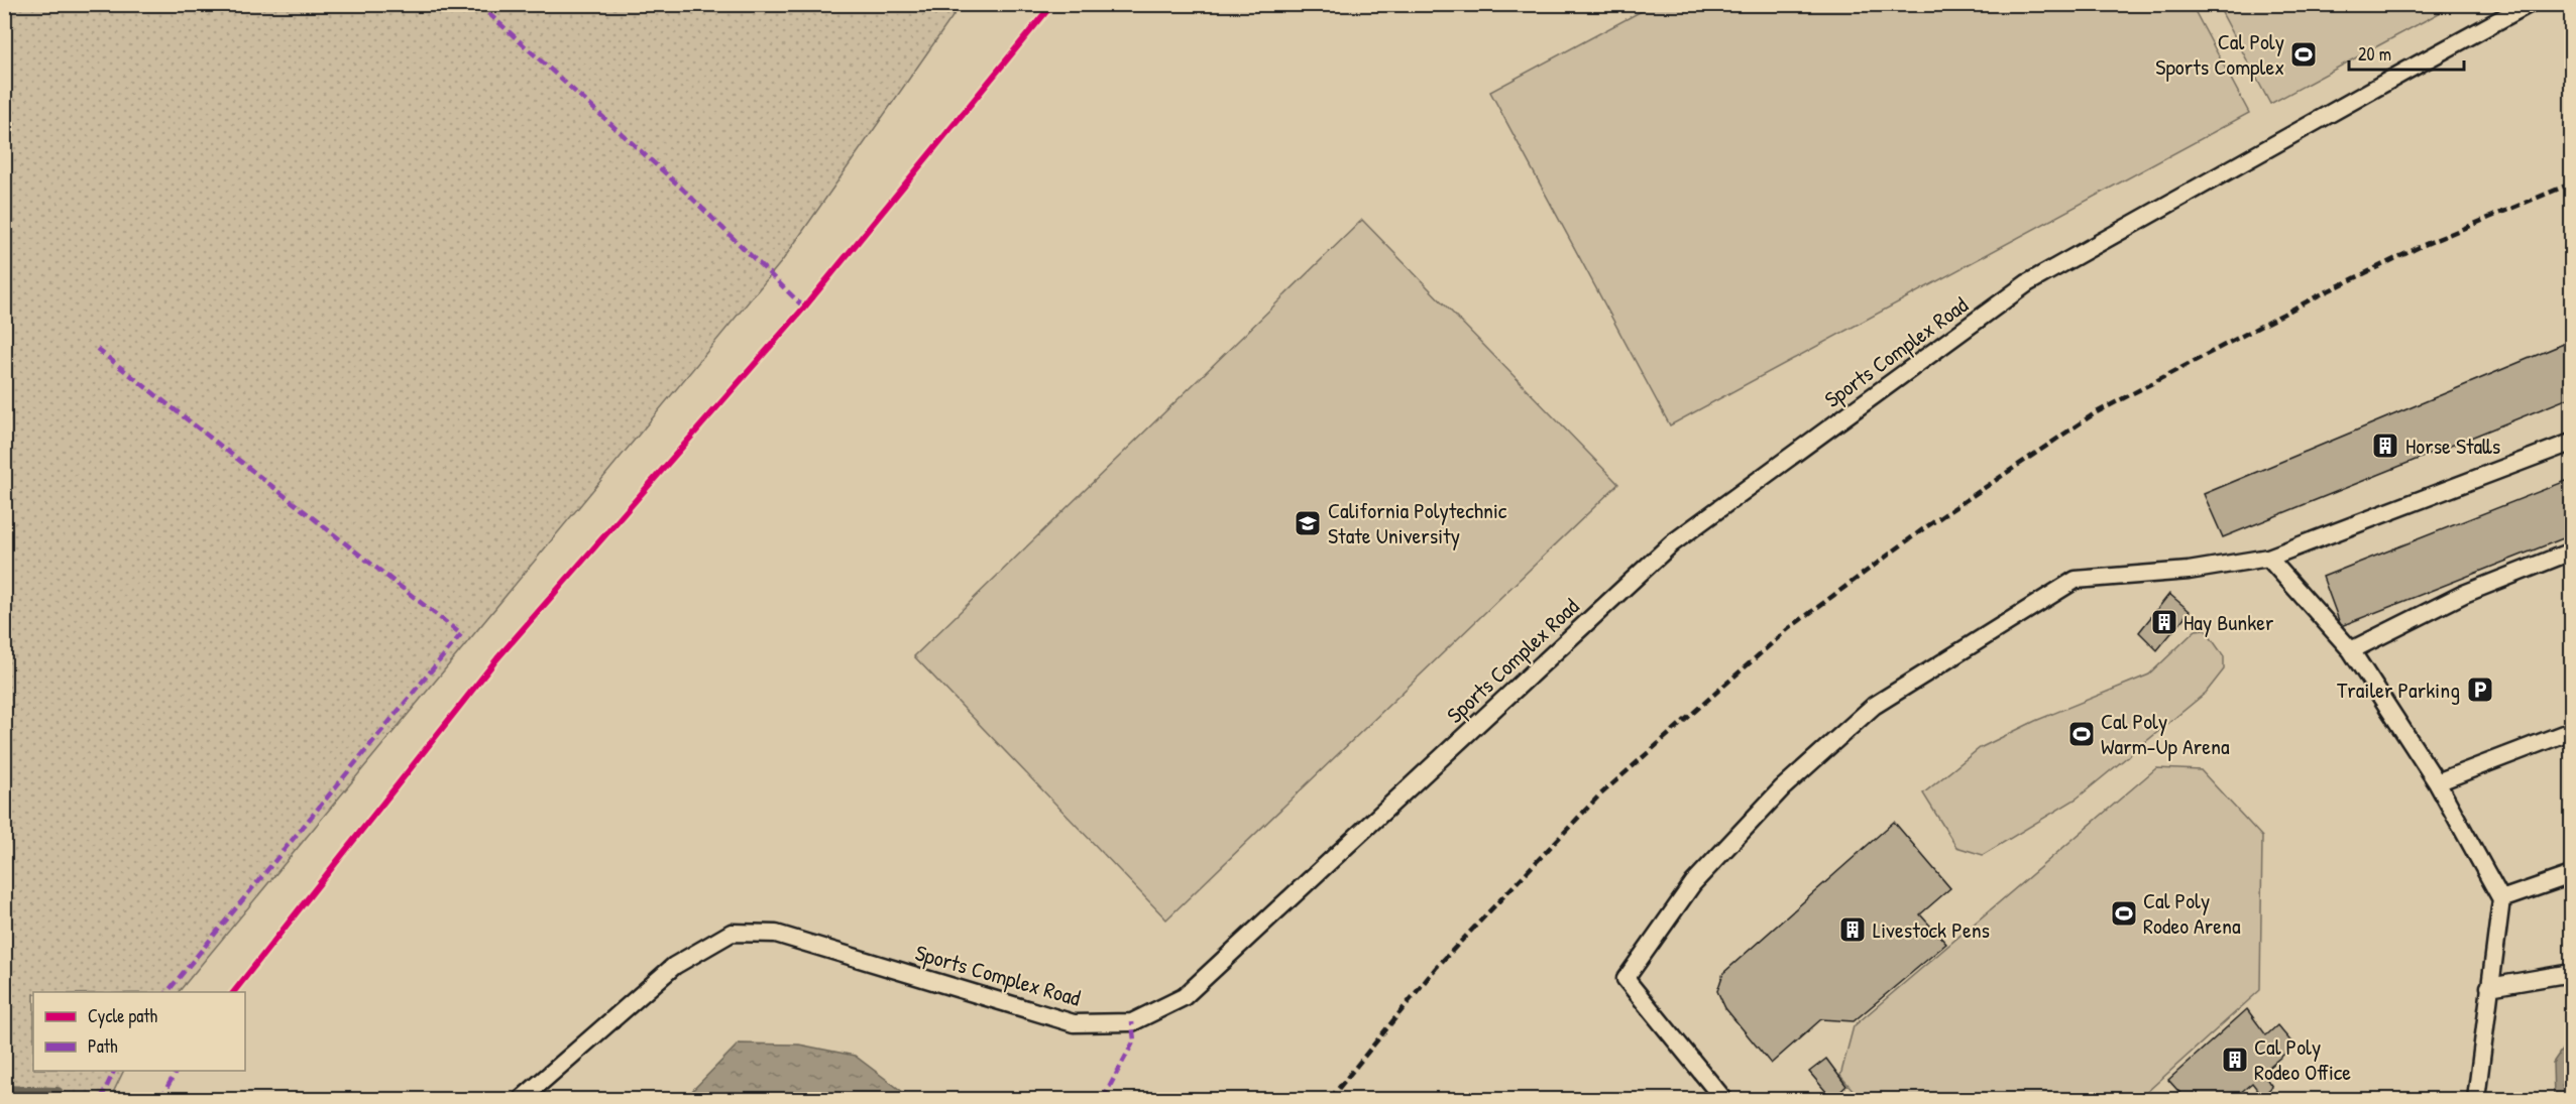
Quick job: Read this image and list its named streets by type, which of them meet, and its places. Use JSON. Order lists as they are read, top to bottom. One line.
{"streets":{"lane":["Sports Complex Road"]},"places":{"sports":["Cal Poly Sports Complex","Cal Poly Warm-Up Arena","Cal Poly Rodeo Arena"],"building":["Horse Stalls","Hay Bunker","Livestock Pens","Cal Poly Rodeo Office"],"school or university":["California Polytechnic State University"],"parking":["Trailer Parking"]},"legend":["Cycle path","Path"],"scale_bar":"20 m"}
